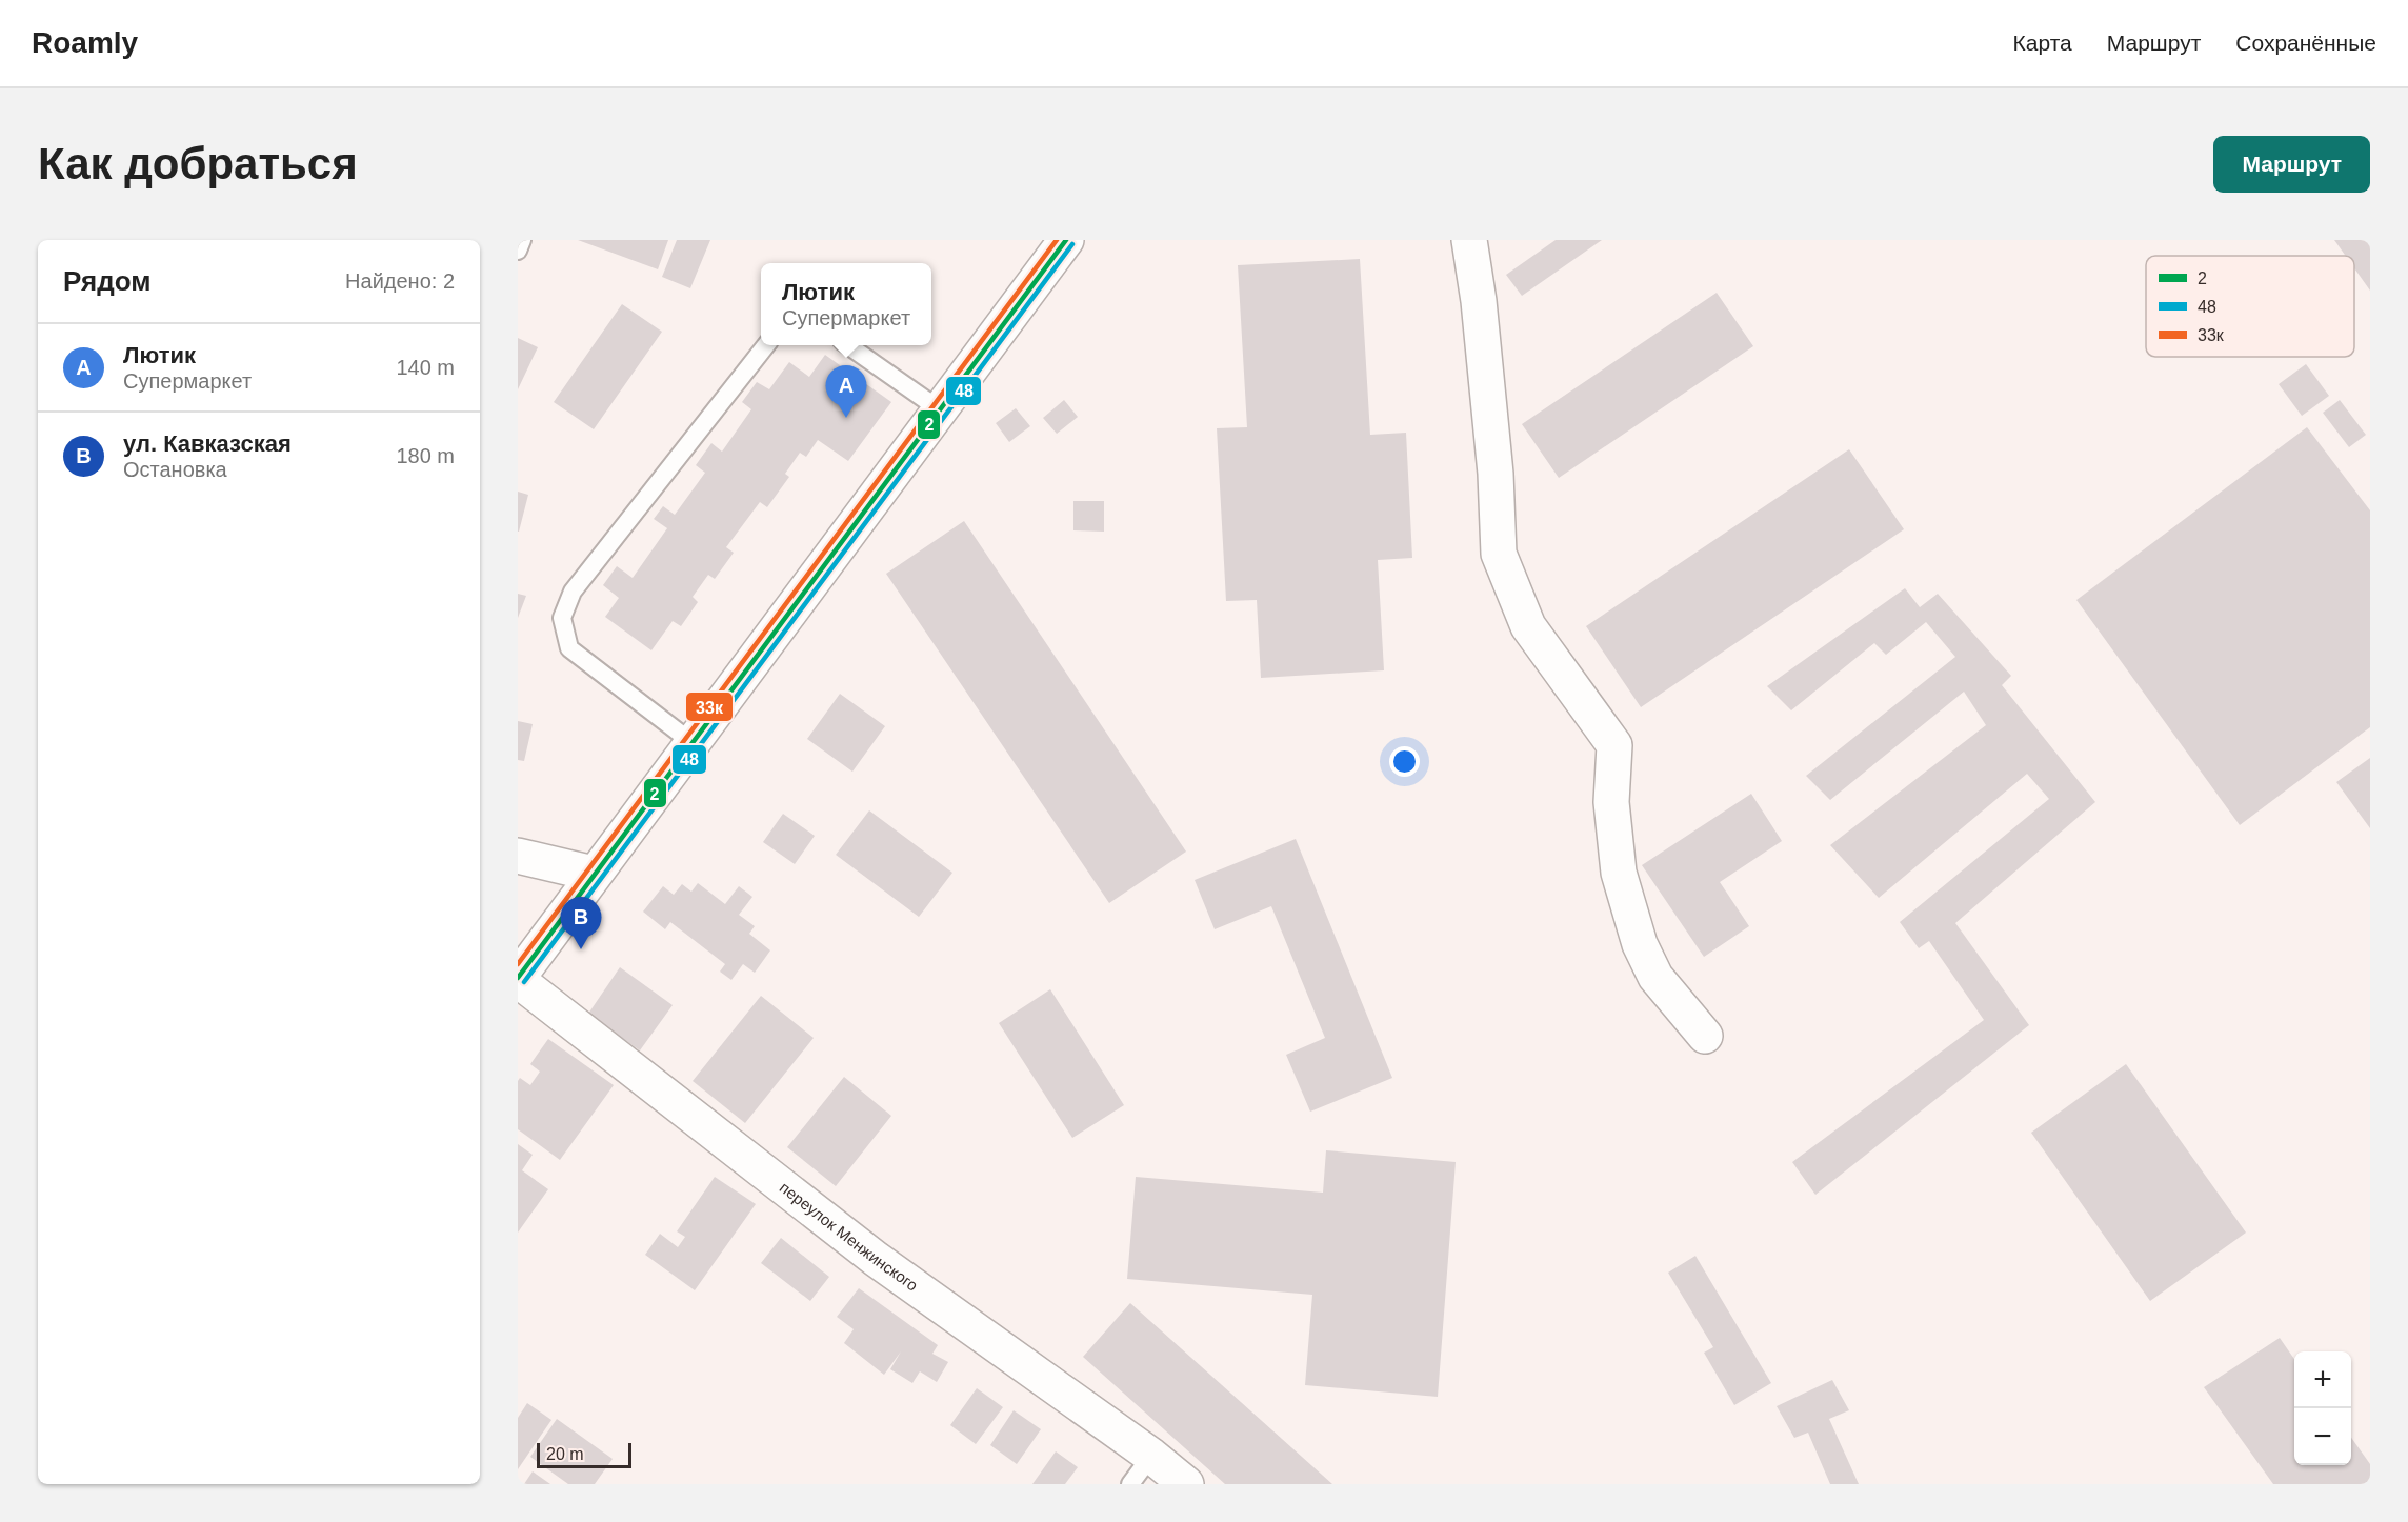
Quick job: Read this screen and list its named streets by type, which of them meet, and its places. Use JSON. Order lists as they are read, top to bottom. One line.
{"streets":{"street":["переулок Менжинского"]},"lines":["transit line 2","transit line 33к","transit line 48"],"legend":["2","48","33к"],"scale_bar":"20 m","page":{"header":"Roamly","nav":["Карта","Маршрут","Сохранённые"],"buttons":"Маршрут","title":"Как добраться","heading":["Рядом","Найдено: 2"],"popup":["Лютик","Супермаркет"],"list":[{"mark":"A","name":"Лютик","note":"Супермаркет","value":"140 m"},{"mark":"B","name":"ул. Кавказская","note":"Остановка","value":"180 m"}],"pins":["A","B"],"map_buttons":["+","−"],"scale":"20 m"}}
